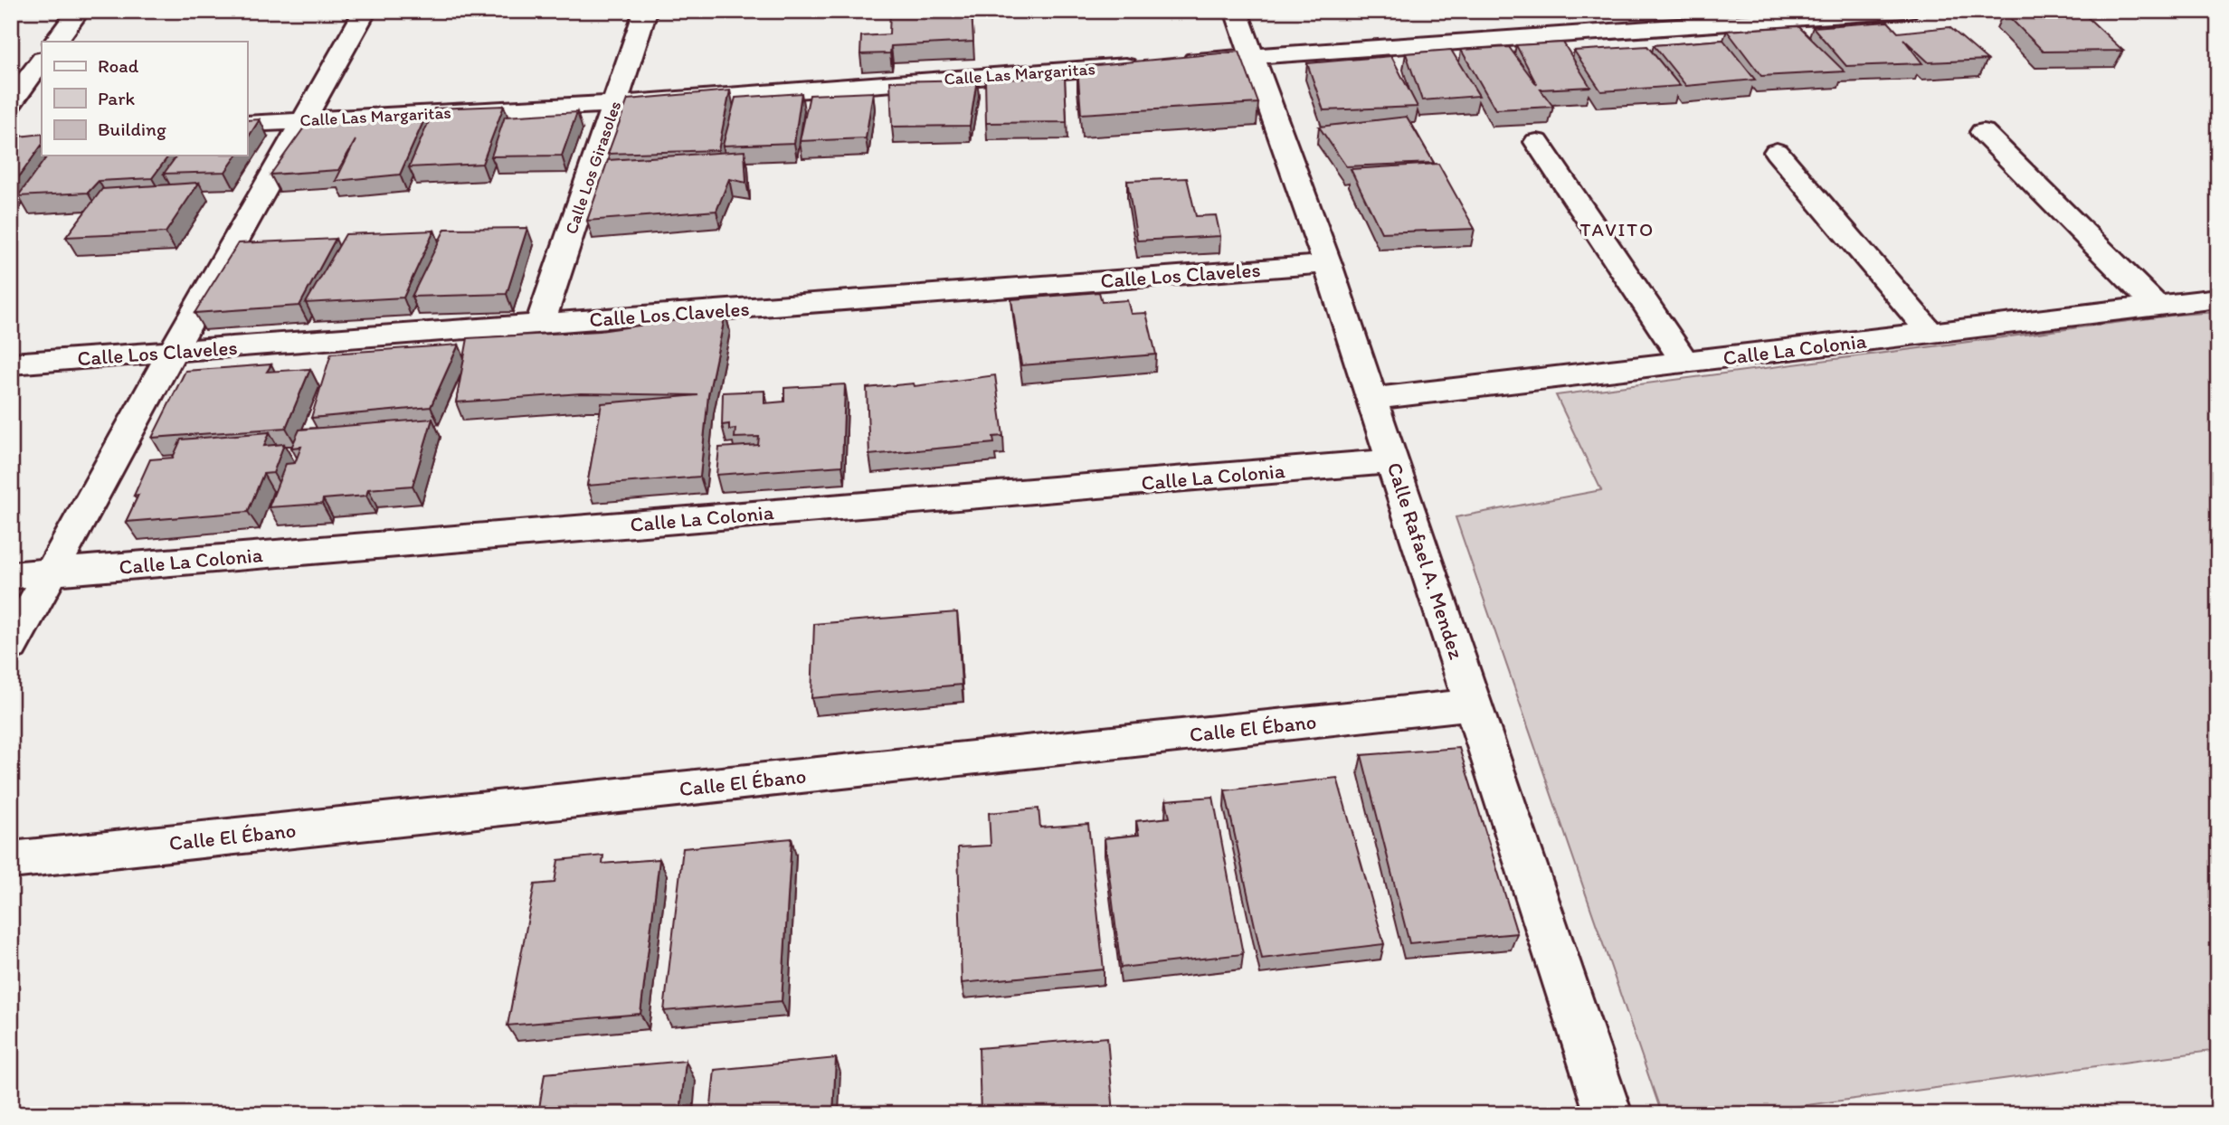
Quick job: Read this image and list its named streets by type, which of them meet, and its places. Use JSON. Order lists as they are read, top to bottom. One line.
{"streets":{"street":["Calle Las Margaritas","Calle Los Girasoles","Calle Los Claveles","Calle La Colonia","Calle Rafael A. Mendez","Calle El Ébano"]},"crossings":[["Calle Las Margaritas","Calle Los Girasoles"],["Calle Los Girasoles","Calle Los Claveles"],["Calle Los Claveles","Calle Rafael A. Mendez"],["Calle La Colonia","Calle Rafael A. Mendez"],["Calle Rafael A. Mendez","Calle El Ébano"]],"districts":["TAVITO"],"legend":["Road","Park","Building"]}
